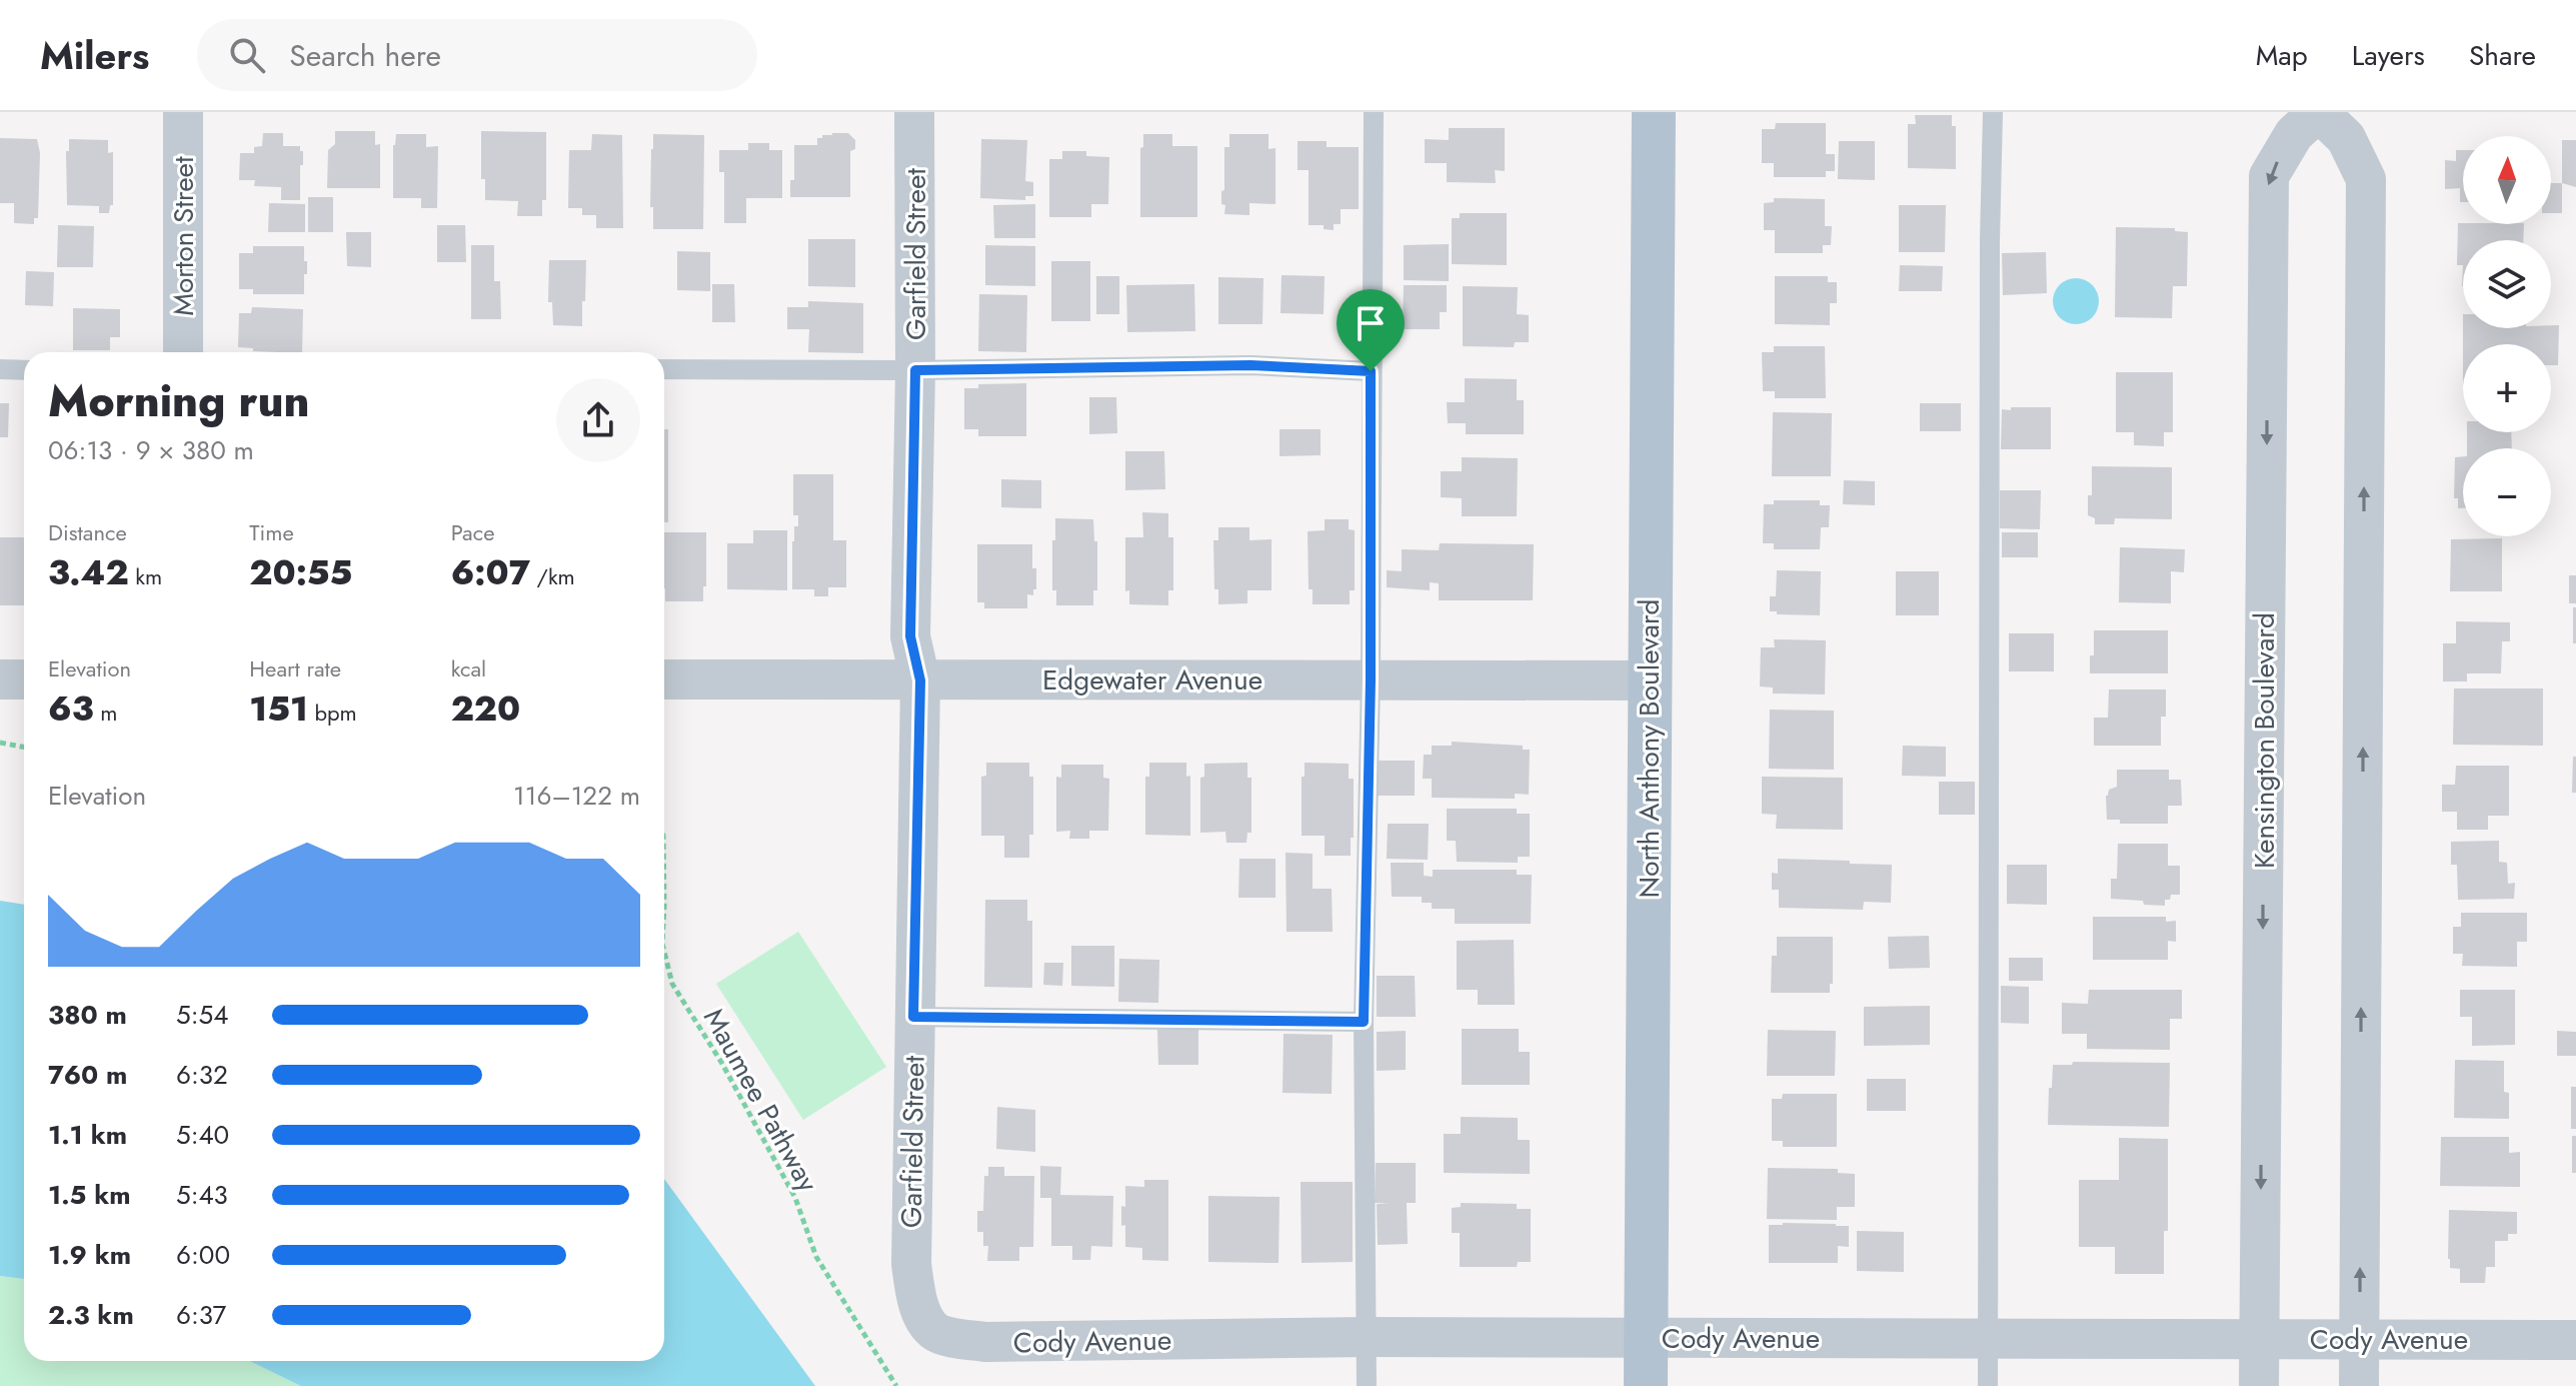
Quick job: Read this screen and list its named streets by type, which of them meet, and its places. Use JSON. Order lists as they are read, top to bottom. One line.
{"streets":{"main road":["North Anthony Boulevard"],"street":["Morton Street","Garfield Street","Edgewater Avenue","Kensington Boulevard","Cody Avenue"],"path":["Maumee Pathway"]},"crossings":[["Garfield Street","Edgewater Avenue"],["Garfield Street","Cody Avenue"],["Edgewater Avenue","North Anthony Boulevard"],["Kensington Boulevard","Cody Avenue"],["North Anthony Boulevard","Cody Avenue"]],"north":"top","page":{"header":"Milers","search":"Search here","nav":["Map","Layers","Share"],"map_buttons":["+","−"],"heading":["Morning run","06:13 · 9 × 380 m"],"stats":[["Distance","3.42 km"],["Time","20:55"],["Pace","6:07 /km"],["Elevation","63 m"],["Heart rate","151 bpm"],["kcal","220"]],"chart":["Elevation","116–122 m"],"list":[{"name":"380 m","note":"5:54"},{"name":"760 m","note":"6:32"},{"name":"1.1 km","note":"5:40"},{"name":"1.5 km","note":"5:43"},{"name":"1.9 km","note":"6:00"},{"name":"2.3 km","note":"6:37"}]}}
